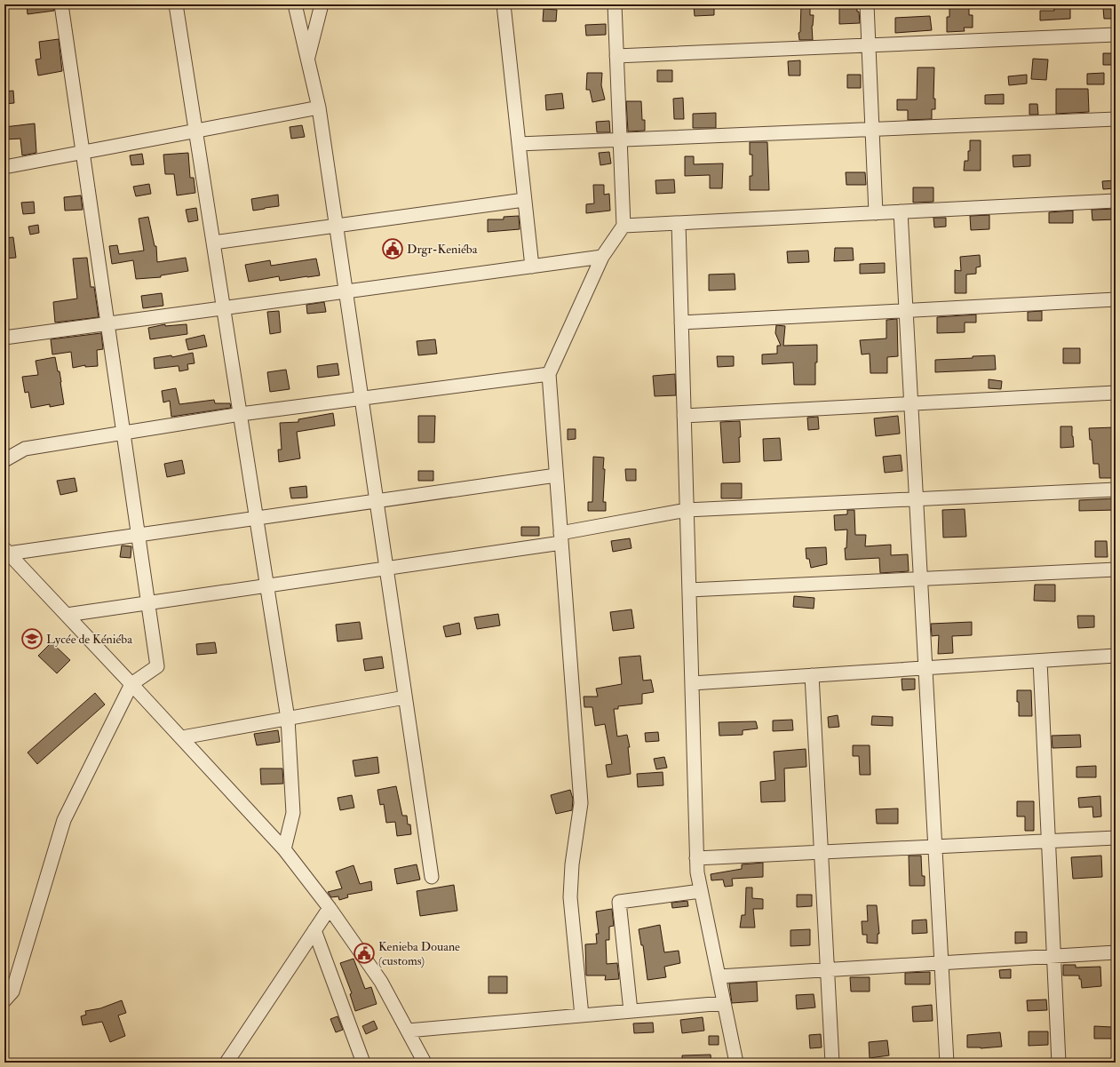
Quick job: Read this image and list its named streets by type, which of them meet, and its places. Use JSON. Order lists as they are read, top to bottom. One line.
{"places":{"public building":["Drgr-Keniéba","Kenieba Douane (customs)"],"school or university":["Lycée de Kéniéba"]}}
